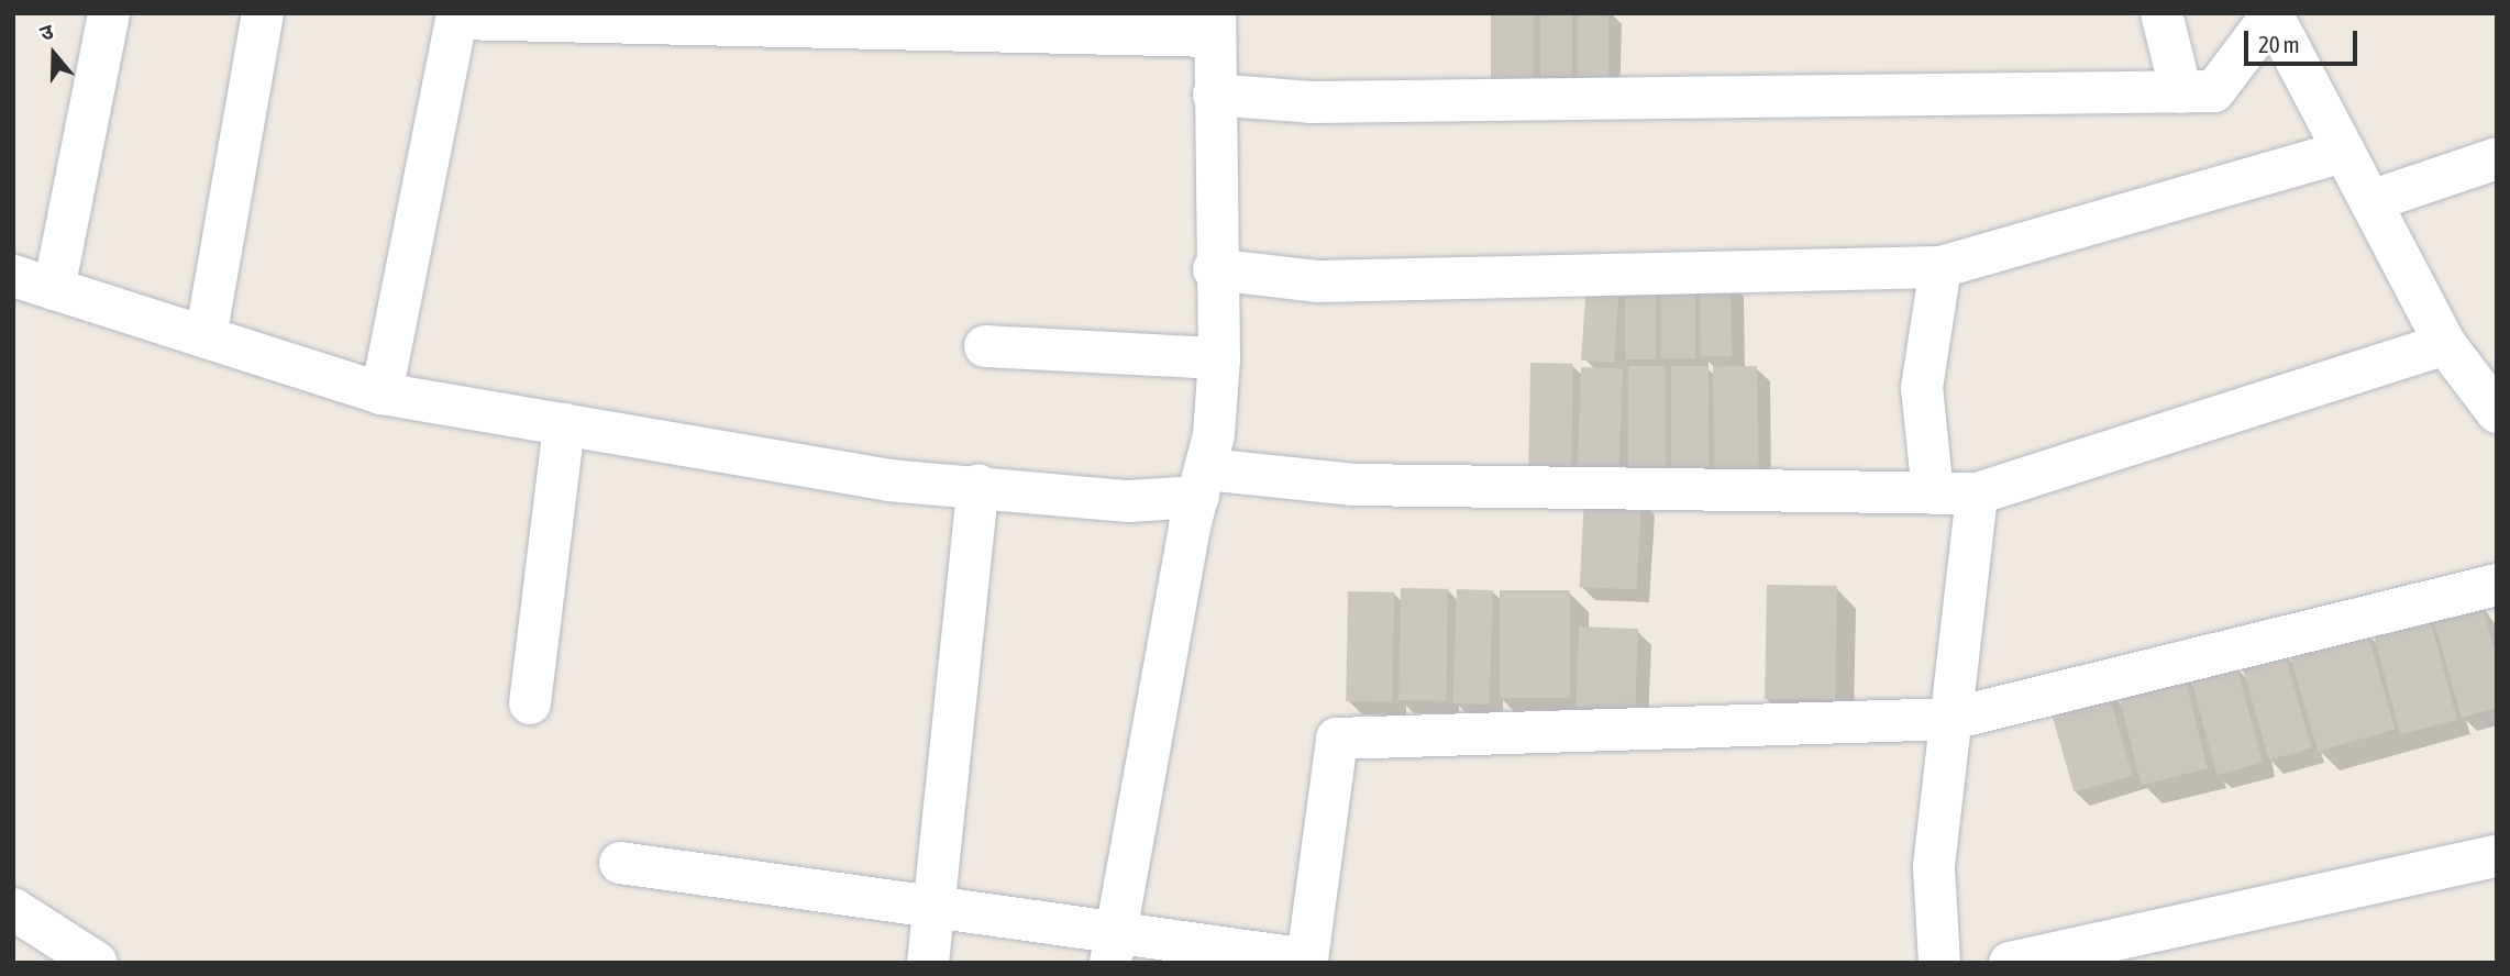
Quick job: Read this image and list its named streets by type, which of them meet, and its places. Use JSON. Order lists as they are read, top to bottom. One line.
{"scale_bar":"20 m","north":"top"}
